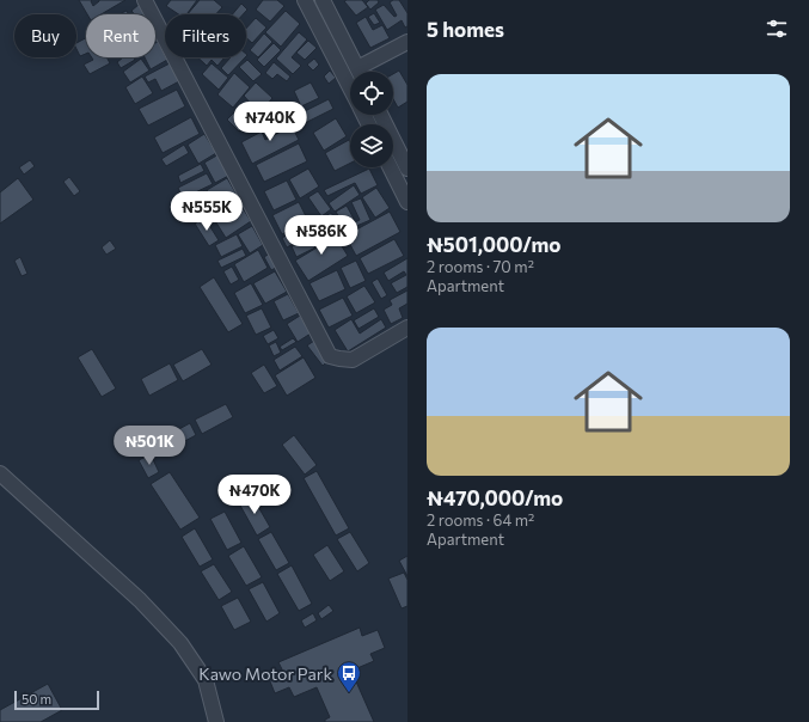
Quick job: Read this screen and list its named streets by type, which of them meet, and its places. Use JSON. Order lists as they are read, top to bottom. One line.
{"places":{"bus stop":["Kawo Motor Park"]},"scale_bar":"50 m","page":{"heading":"5 homes","chip":["Buy","Rent","Filters"],"list":[{"name":"₦501,000/mo","note":"2 rooms · 70 m² · Apartment"},{"name":"₦470,000/mo","note":"2 rooms · 64 m² · Apartment"}],"price":["₦740K","₦555K","₦586K","₦501K","₦470K"],"scale":"50 m"}}
